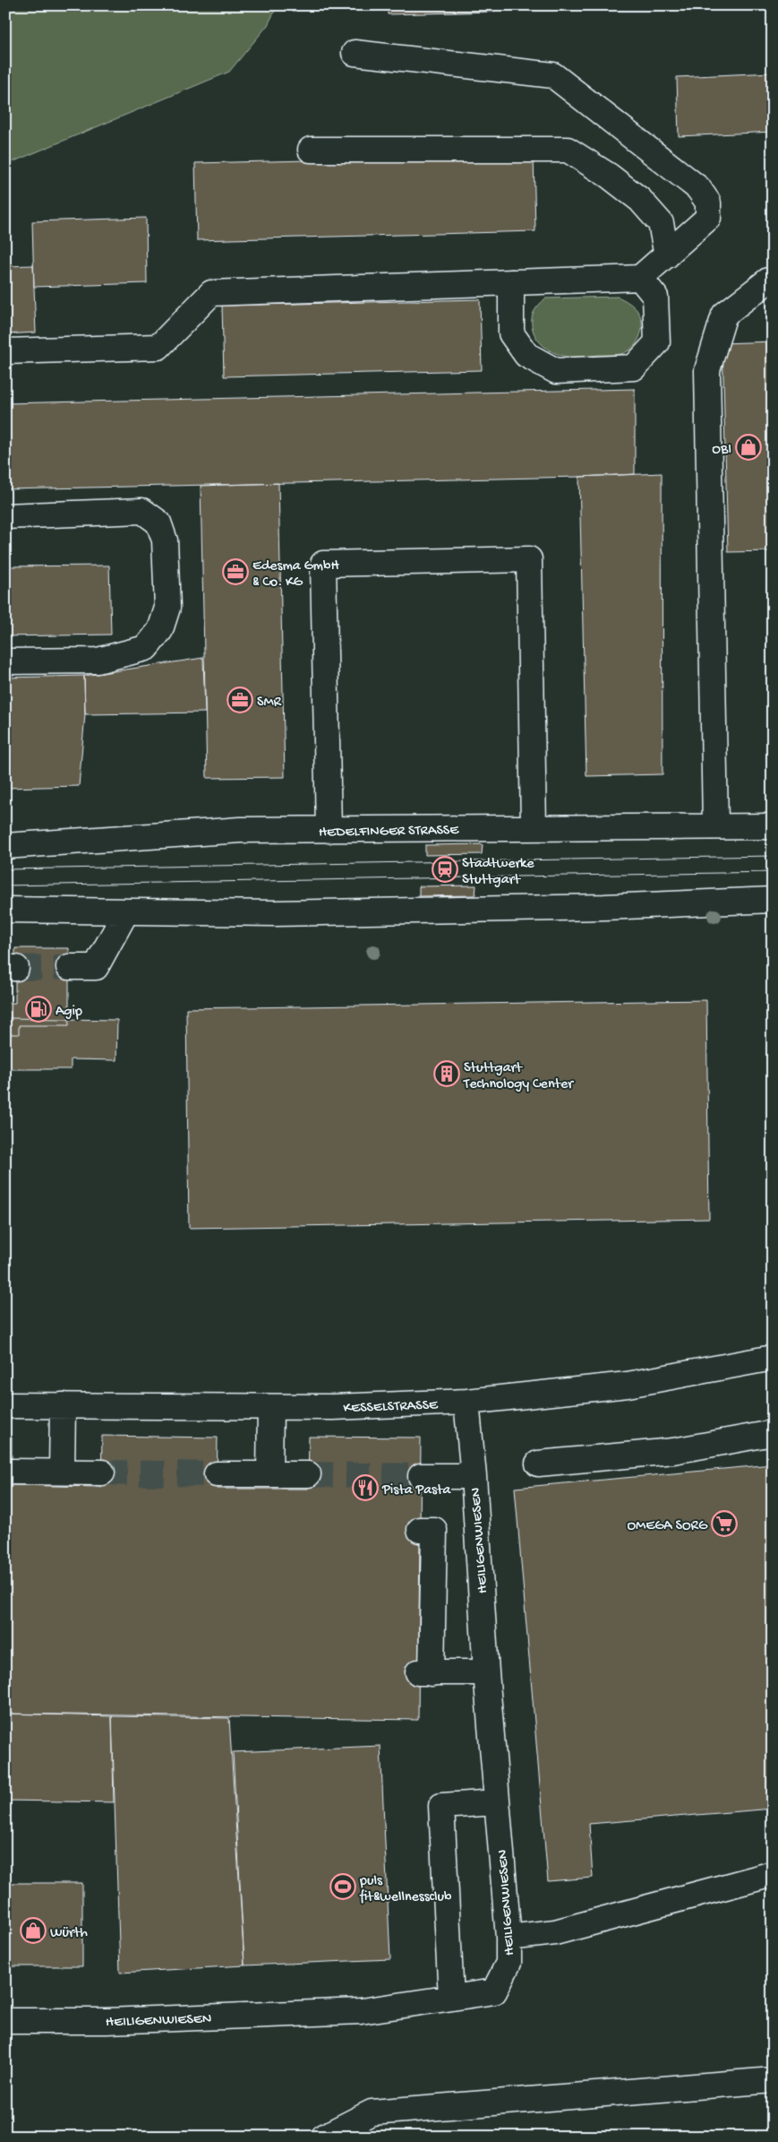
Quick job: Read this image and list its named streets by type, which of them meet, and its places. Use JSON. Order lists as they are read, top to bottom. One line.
{"streets":{"main road":["HEDELFINGER STRASSE","KESSELSTRASSE","HEILIGENWIESEN"]},"crossings":[["KESSELSTRASSE","HEILIGENWIESEN"]],"places":{"shop":["OBI","Würth"],"office":["Edesma GmbH & Co. KG","SMR"],"station":["Stadtwerke Stuttgart"],"fuel station":["Agip"],"building":["Stuttgart Technology Center"],"restaurant":["Pista Pasta"],"supermarket":["OMEGA SORG"],"sports":["puls fit&wellnessclub"]}}
